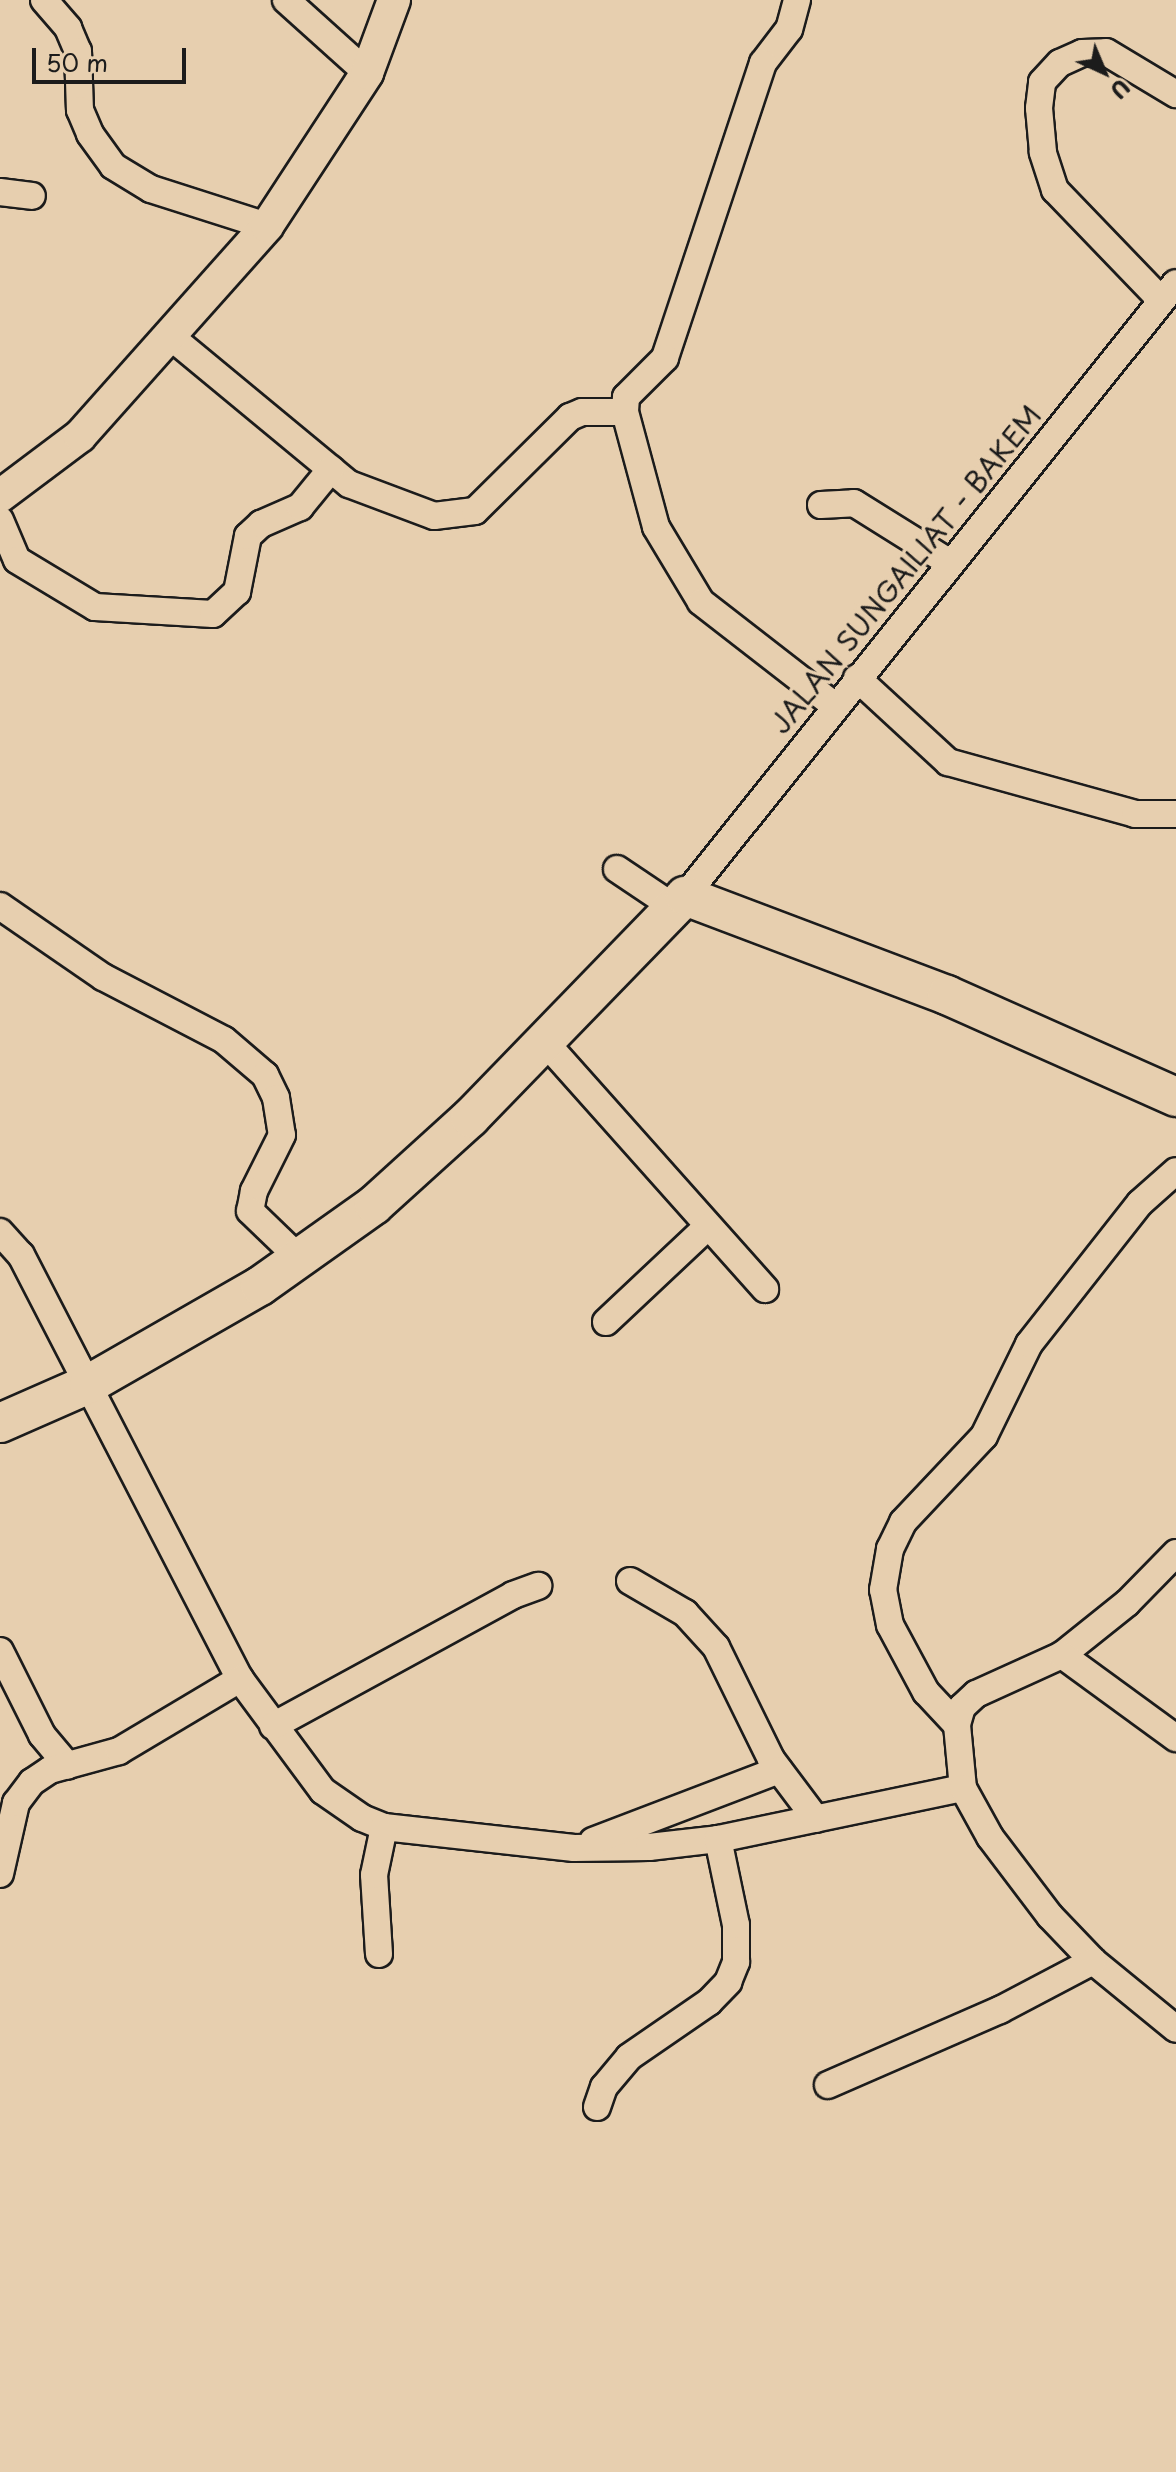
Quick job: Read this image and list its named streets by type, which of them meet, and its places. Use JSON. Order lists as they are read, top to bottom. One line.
{"streets":{"street":["JALAN SUNGAILIAT - BAKEM"]},"scale_bar":"50 m","north":"bottom right"}
